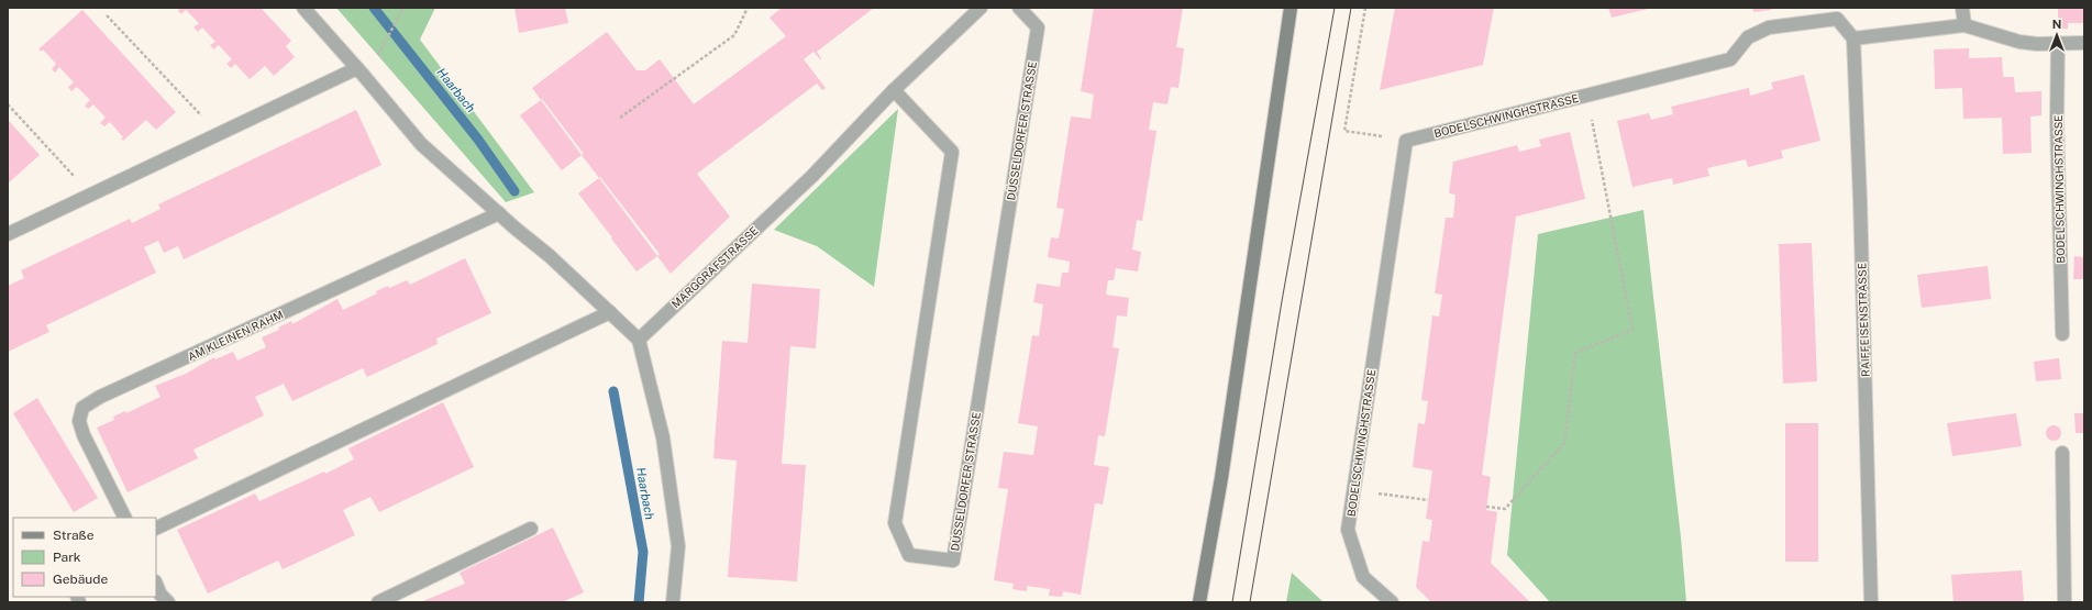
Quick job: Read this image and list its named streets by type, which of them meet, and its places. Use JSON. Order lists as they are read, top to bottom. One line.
{"streets":{"street":["BODELSCHWINGHSTRASSE","DÜSSELDORFER STRASSE","MARGGRAFSTRASSE","RAIFFEISENSTRASSE","AM KLEINEN RAHM"]},"crossings":[["BODELSCHWINGHSTRASSE","RAIFFEISENSTRASSE"],["DÜSSELDORFER STRASSE","MARGGRAFSTRASSE"]],"water":["Haarbach"],"legend":["Straße","Park","Gebäude"],"north":"top"}
